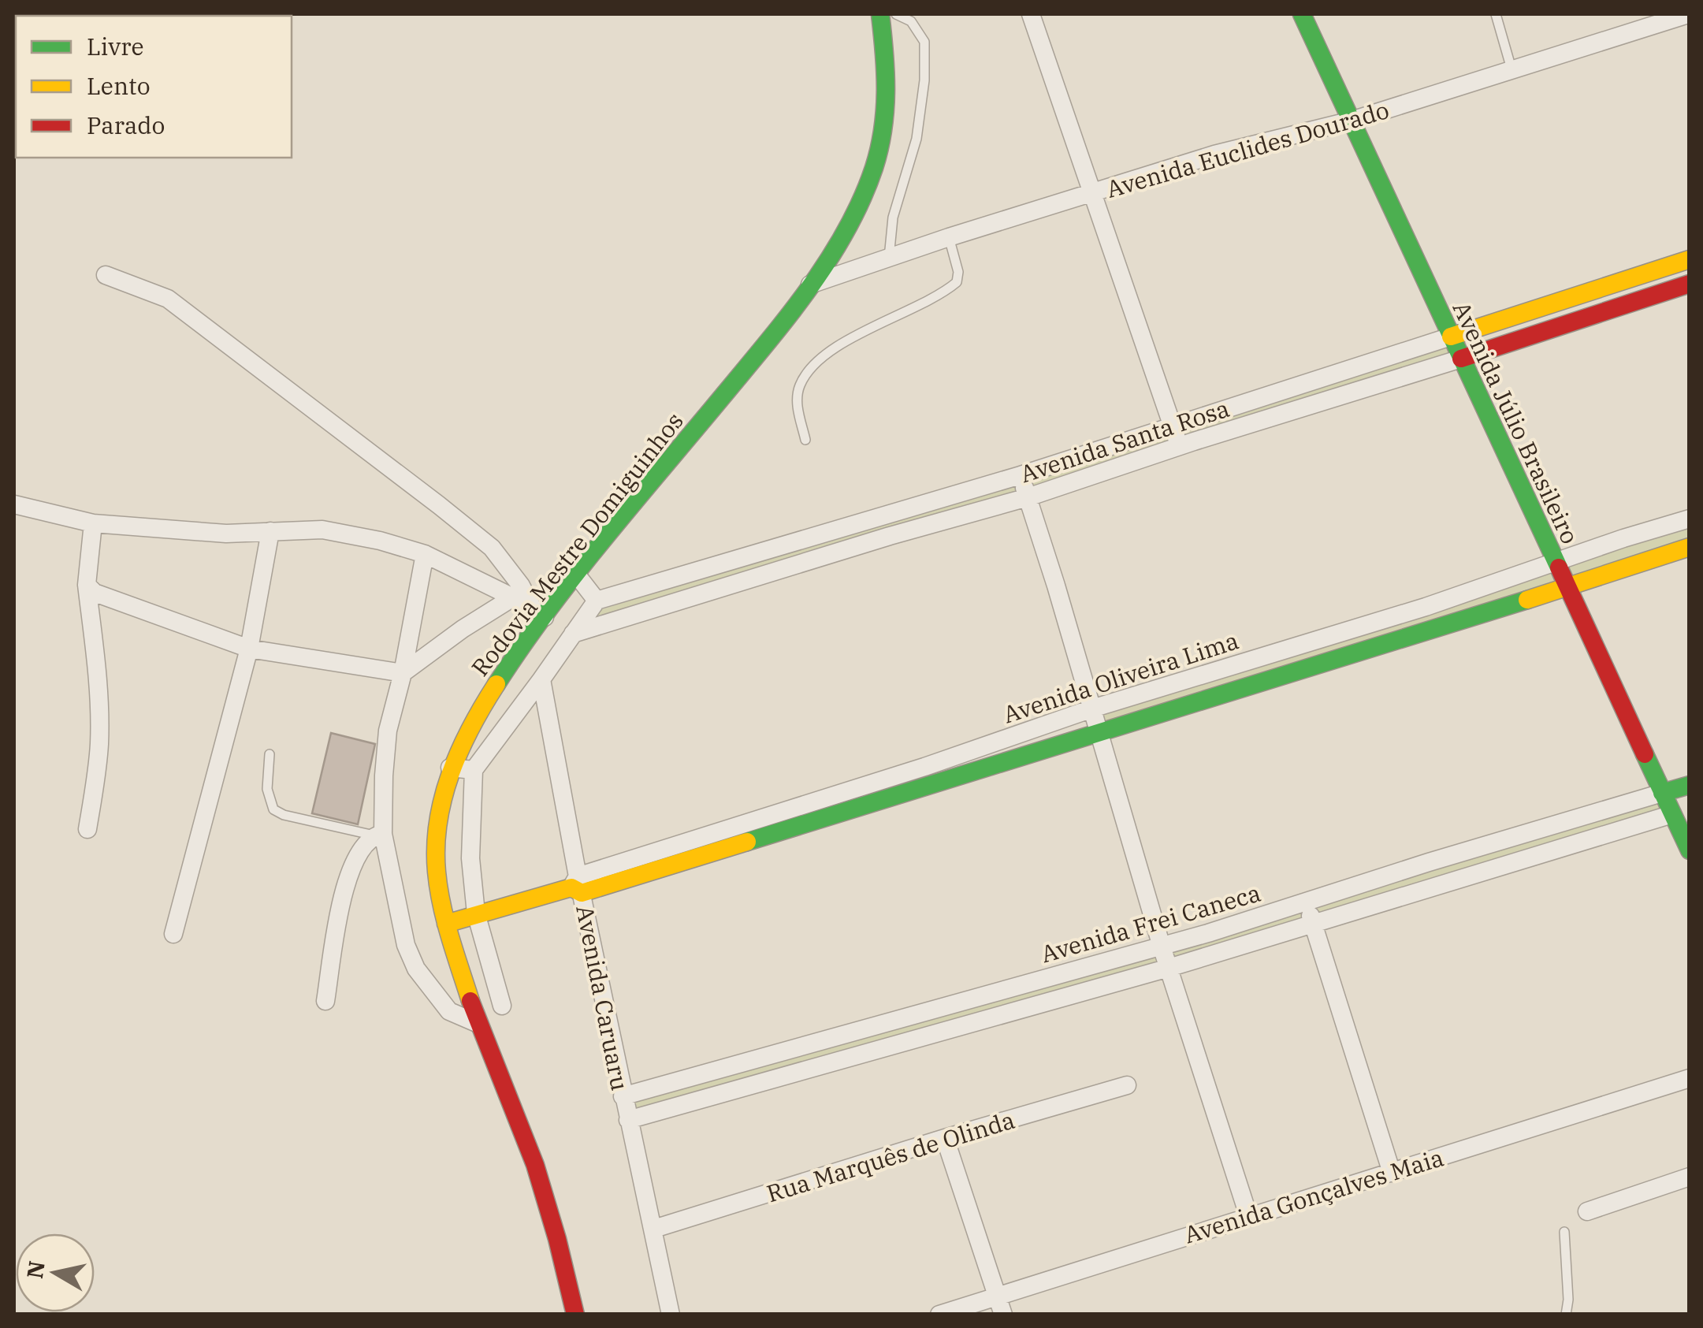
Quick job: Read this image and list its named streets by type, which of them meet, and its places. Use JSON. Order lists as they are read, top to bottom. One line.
{"streets":{"main road":["Avenida Júlio Brasileiro","Avenida Santa Rosa","Rodovia Mestre Domiguinhos","Avenida Oliveira Lima","Avenida Frei Caneca"],"street":["Avenida Euclides Dourado","Avenida Caruaru","Rua Marquês de Olinda","Avenida Gonçalves Maia"]},"crossings":[["Avenida Euclides Dourado","Avenida Júlio Brasileiro"],["Avenida Euclides Dourado","Rodovia Mestre Domiguinhos"],["Avenida Júlio Brasileiro","Avenida Santa Rosa"],["Avenida Júlio Brasileiro","Avenida Oliveira Lima"],["Avenida Júlio Brasileiro","Avenida Frei Caneca"],["Rodovia Mestre Domiguinhos","Avenida Oliveira Lima"],["Avenida Oliveira Lima","Avenida Caruaru"],["Avenida Frei Caneca","Avenida Caruaru"],["Avenida Caruaru","Rua Marquês de Olinda"]],"legend":["Livre","Lento","Parado"],"north":"left"}
